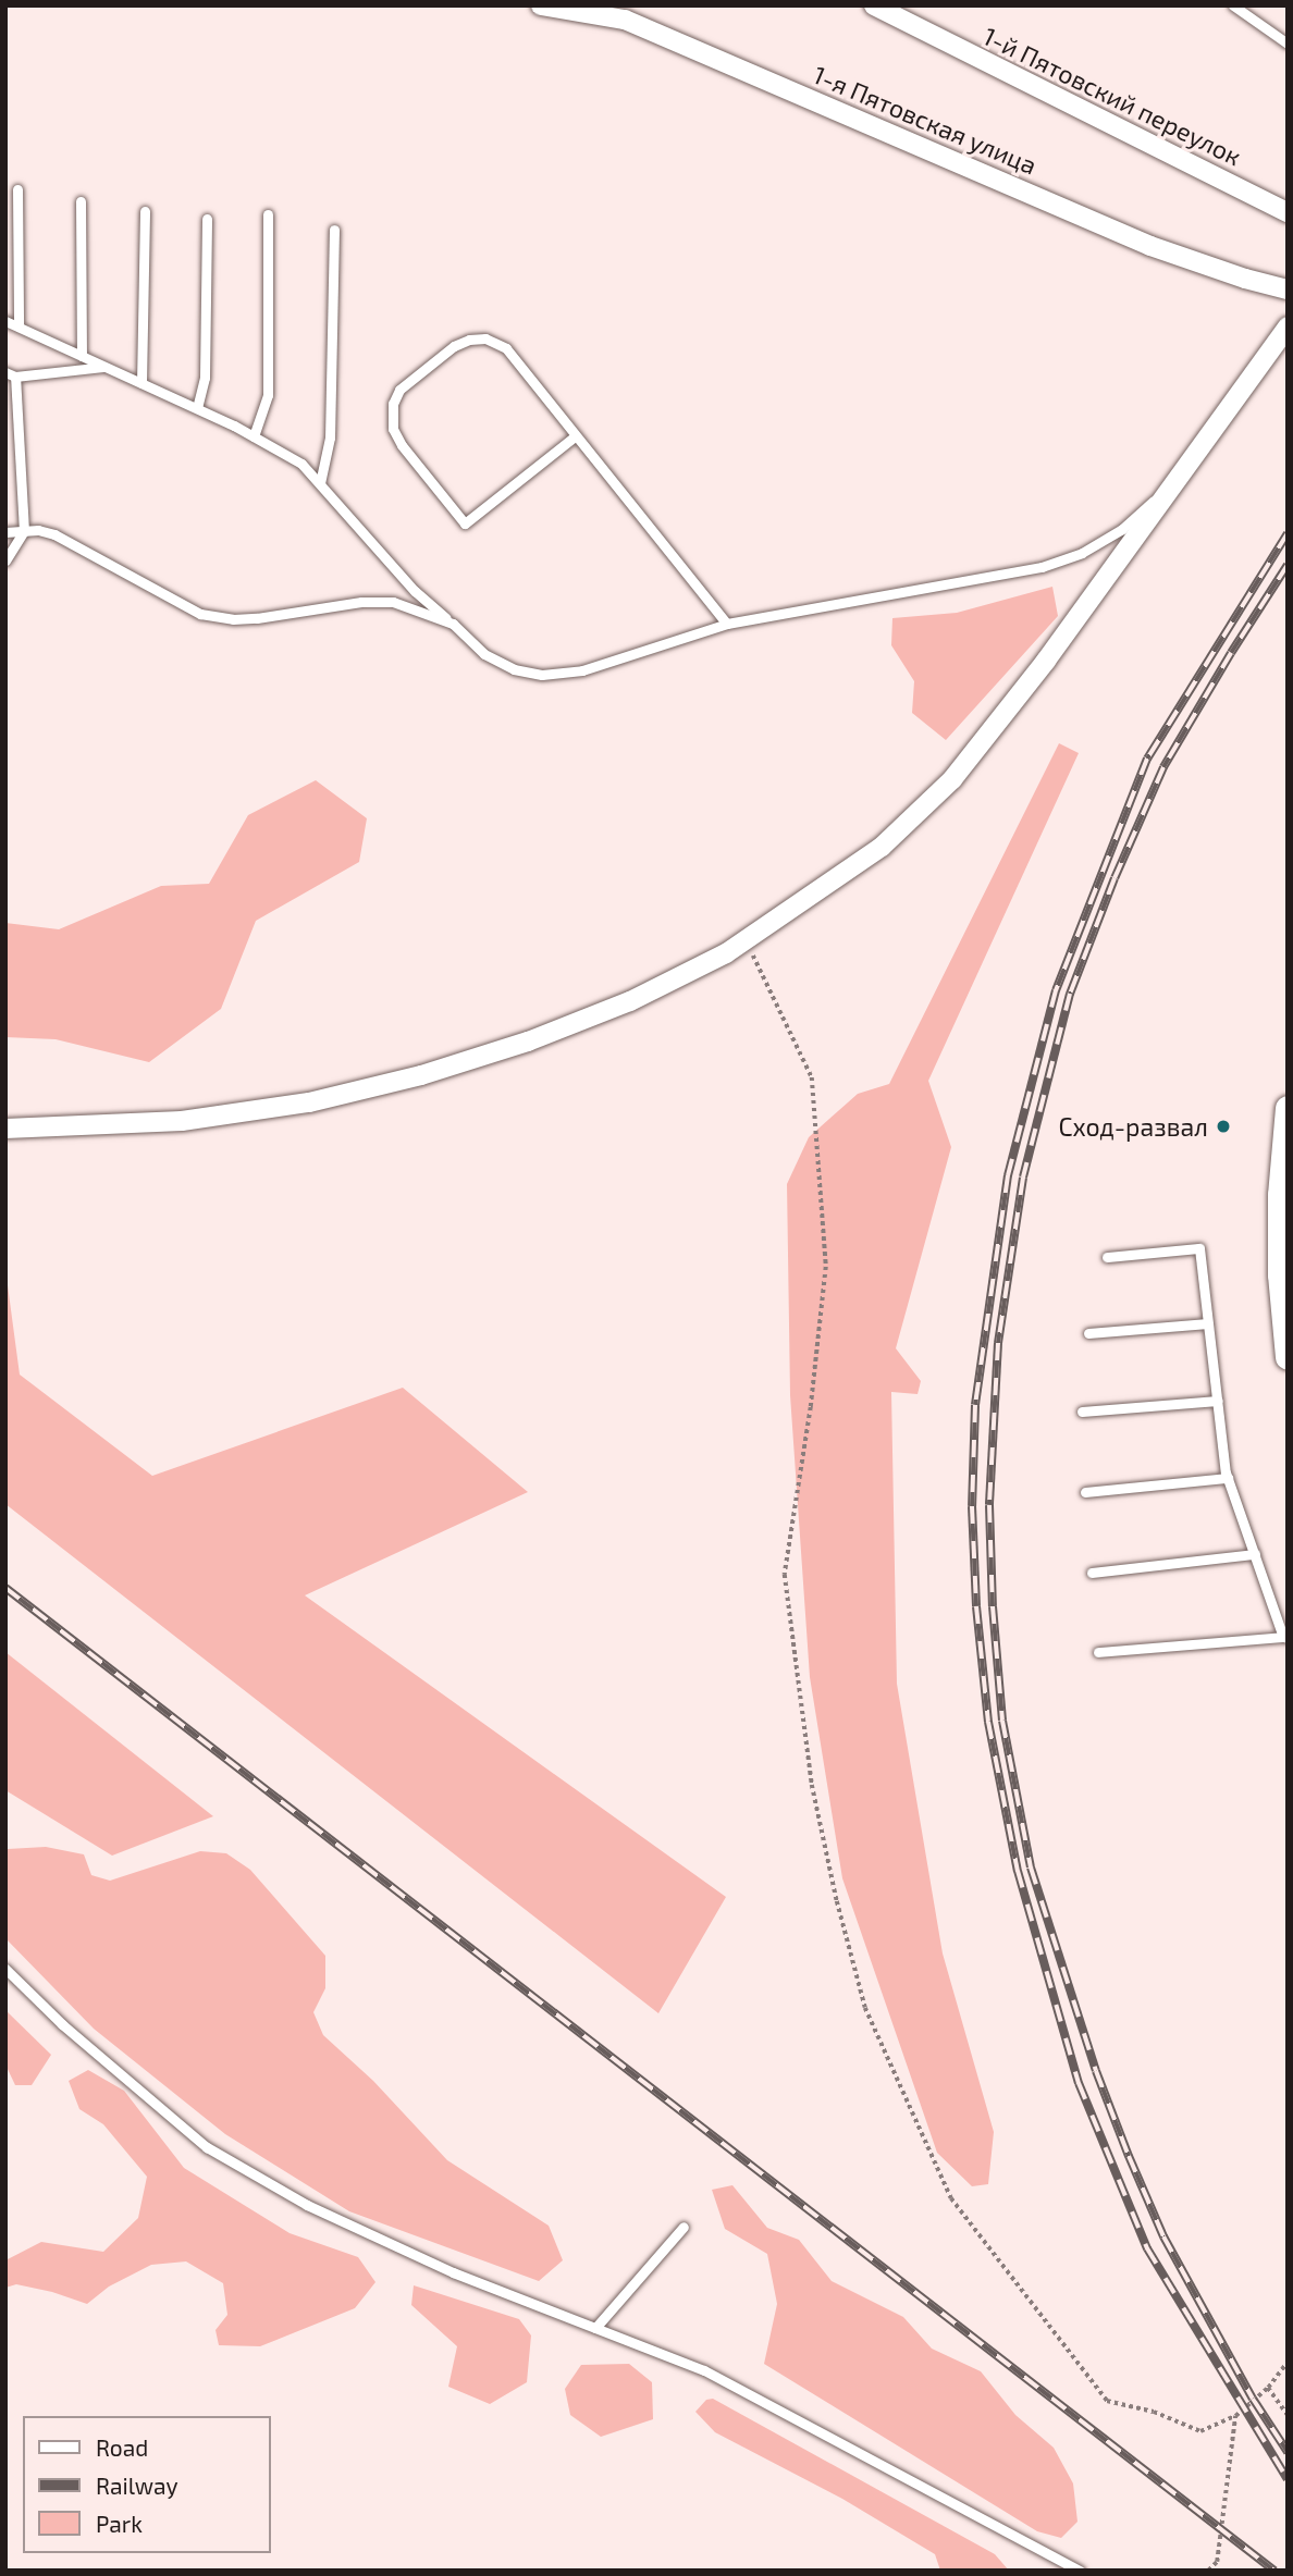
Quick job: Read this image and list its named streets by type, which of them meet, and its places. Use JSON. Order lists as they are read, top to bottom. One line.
{"streets":{"street":["1-й Пятовский переулок","1-я Пятовская улица"]},"places":["Сход-развал"],"legend":["Road","Railway","Park"]}
